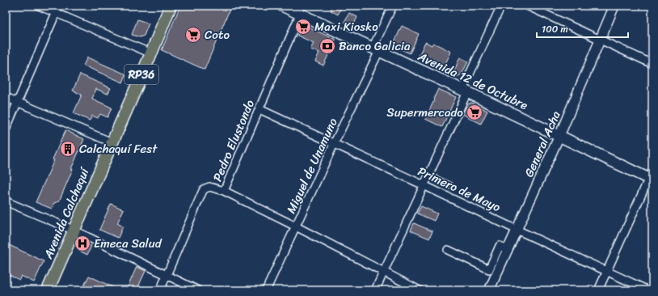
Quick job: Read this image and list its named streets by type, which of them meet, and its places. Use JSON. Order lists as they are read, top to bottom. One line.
{"streets":{"main road":["RP36","Avenida 12 de Octubre","Avenida Calchaquí"],"street":["Pedro Elustondo","General Acha","Miguel de Unamuno","Primero de Mayo"]},"crossings":[["Avenida 12 de Octubre","Pedro Elustondo"],["Avenida 12 de Octubre","General Acha"],["Avenida 12 de Octubre","Miguel de Unamuno"],["Pedro Elustondo","Primero de Mayo"],["General Acha","Primero de Mayo"],["Miguel de Unamuno","Primero de Mayo"]],"places":{"supermarket":["Maxi Kiosko","Coto","Supermercado"],"bank":["Banco Galicia"],"building":["Calchaquí Fest"],"hospital":["Emeca Salud"]},"scale_bar":"100 m"}
